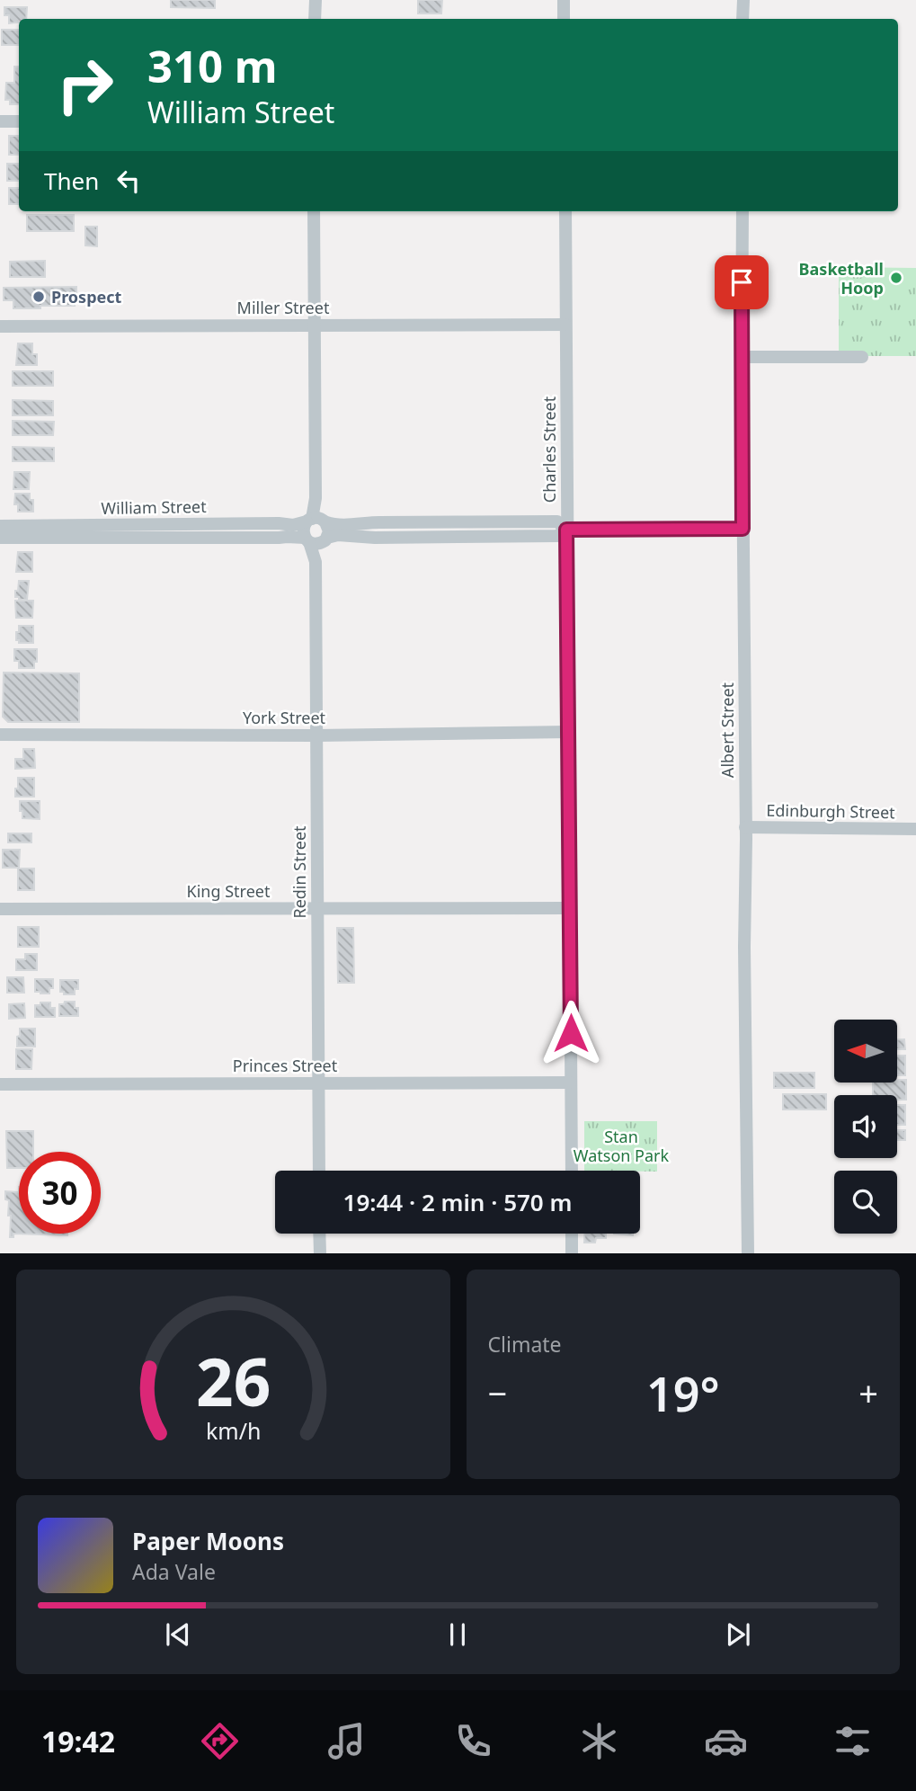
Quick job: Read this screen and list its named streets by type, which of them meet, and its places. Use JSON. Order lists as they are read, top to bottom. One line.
{"streets":{"street":["Miller Street","Charles Street","William Street","York Street","Albert Street","Edinburgh Street","Redin Street","King Street","Princes Street"]},"crossings":[["Miller Street","Charles Street"],["Charles Street","William Street"],["Charles Street","York Street"],["Charles Street","King Street"],["Charles Street","Princes Street"],["William Street","Albert Street"],["William Street","Redin Street"],["York Street","Redin Street"],["Albert Street","Edinburgh Street"],["Redin Street","King Street"],["Redin Street","Princes Street"]],"parks":["Stan Watson Park"],"places":["Basketball Hoop","Prospect"],"north":"left","page":{"turn":["310 m","William Street"],"then":"Then","limit":"30","trip":"19:44 · 2 min · 570 m","tile":"Climate","heat":["−","19°","+"],"song":["Paper Moons","Ada Vale"],"tabs":"19:42","gauge":["26","km/h"]}}
